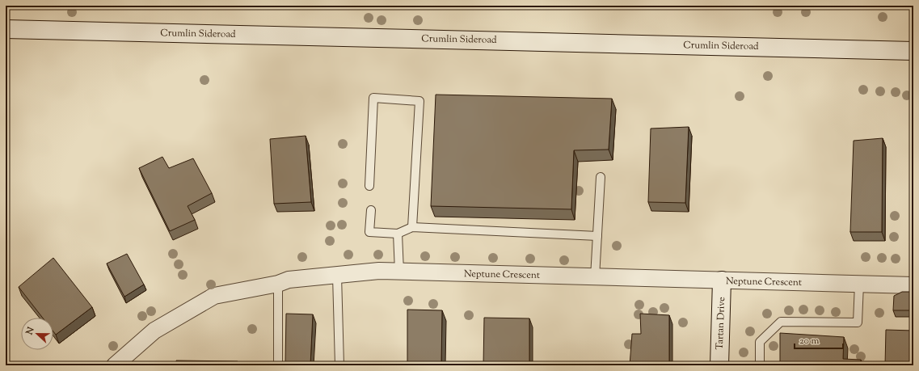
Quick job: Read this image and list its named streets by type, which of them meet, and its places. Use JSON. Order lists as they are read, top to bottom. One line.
{"streets":{"street":["Crumlin Sideroad","Neptune Crescent","Tartan Drive"]},"crossings":[["Neptune Crescent","Tartan Drive"]],"scale_bar":"20 m","north":"left"}
